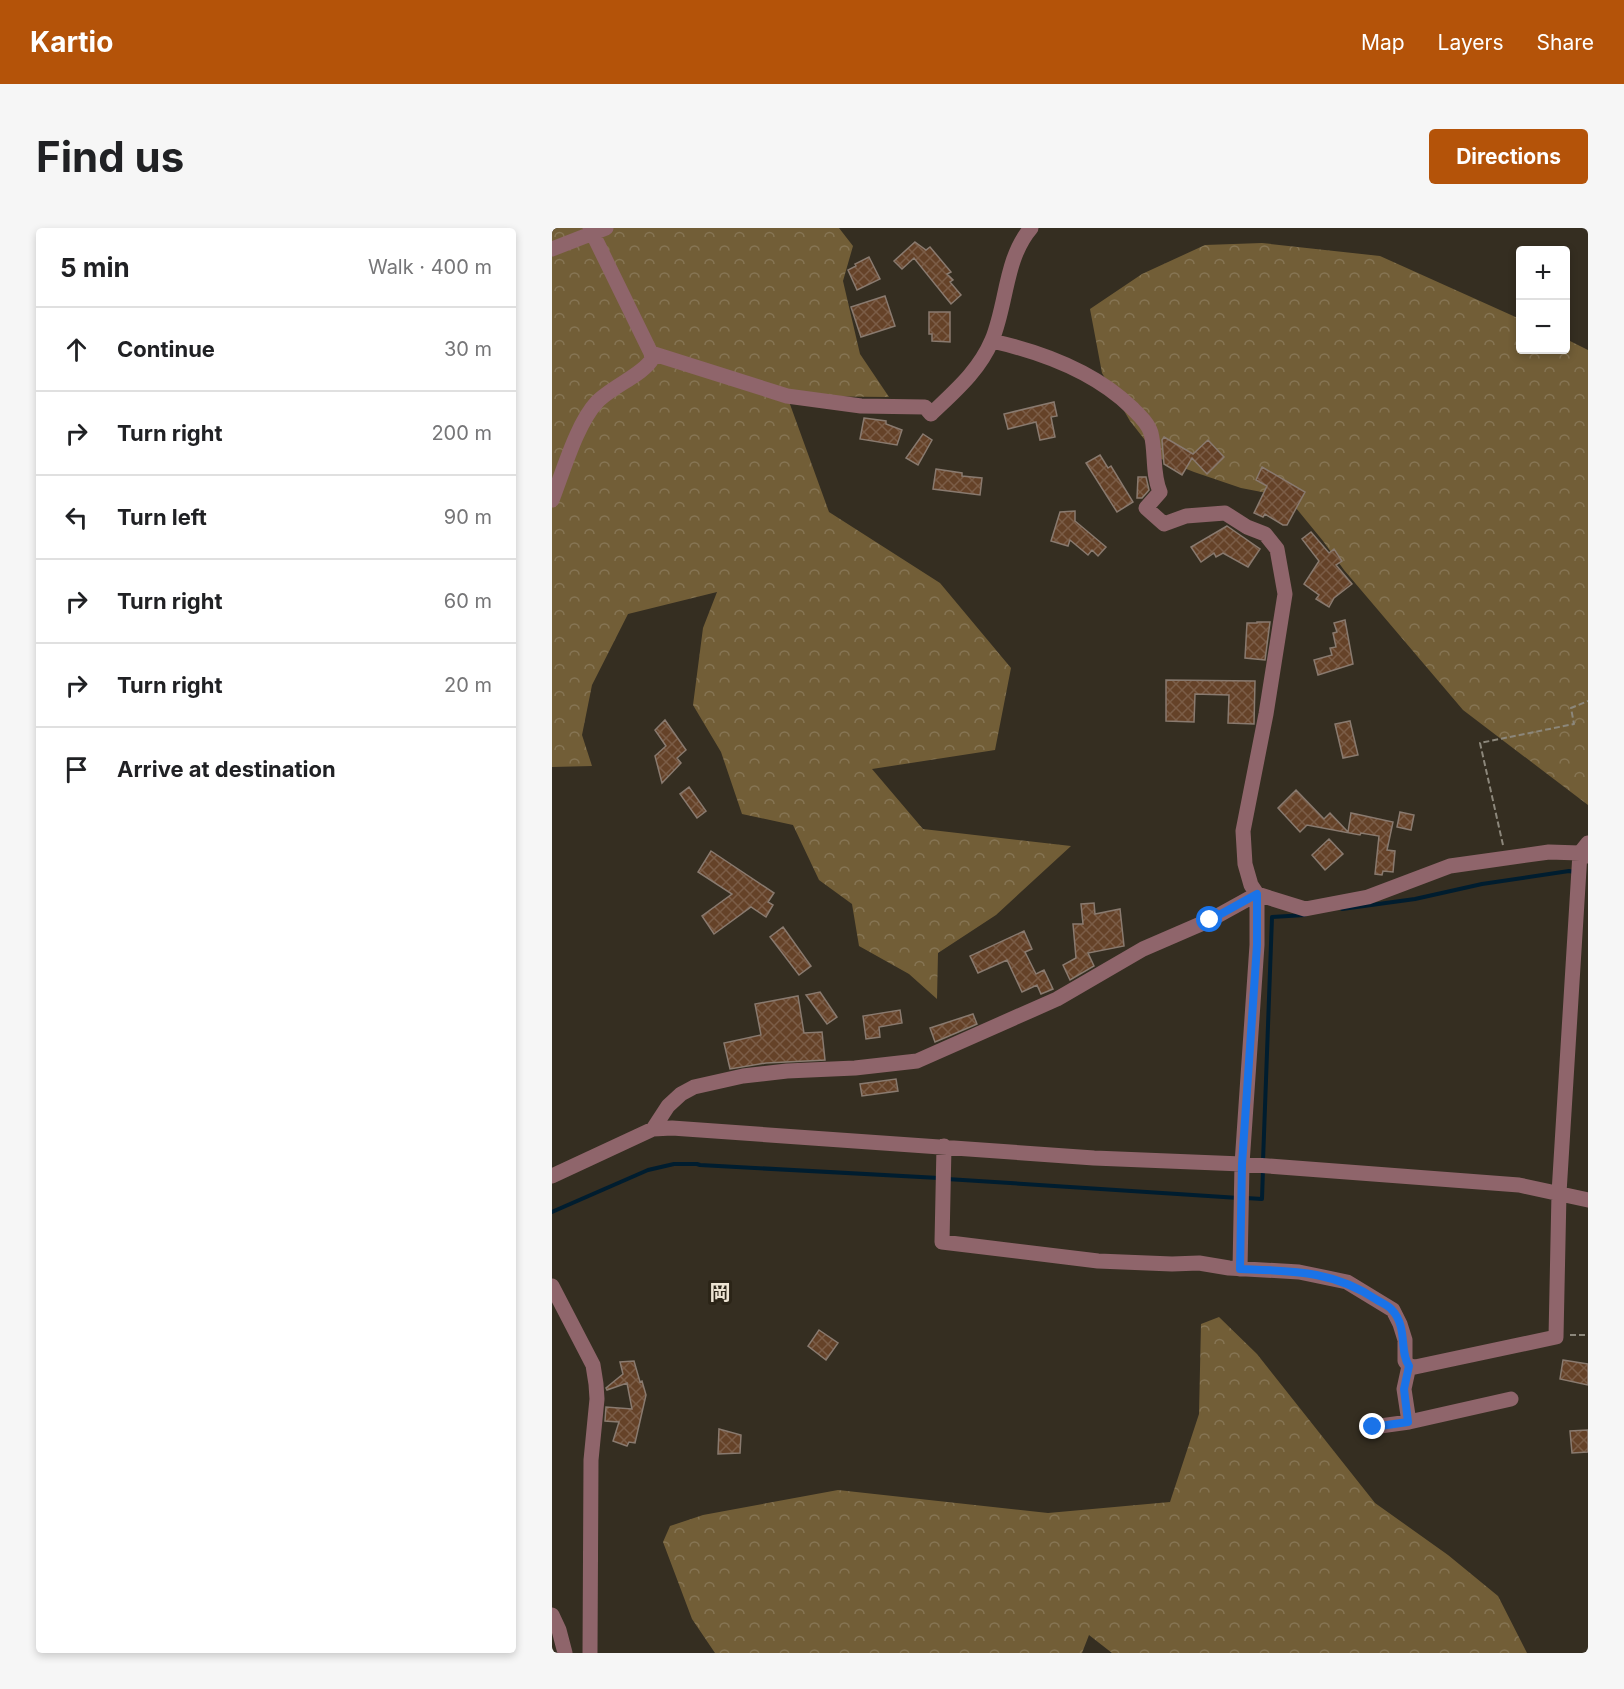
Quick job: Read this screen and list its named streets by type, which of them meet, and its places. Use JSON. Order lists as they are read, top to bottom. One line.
{"districts":["岡"],"page":{"header":"Kartio","nav":["Map","Layers","Share"],"buttons":"Directions","title":"Find us","heading":["5 min","Walk · 400 m"],"map_buttons":["+","−"],"list":[["Continue","30 m"],["Turn right","200 m"],["Turn left","90 m"],["Turn right","60 m"],["Turn right","20 m"],"Arrive at destination"]}}
